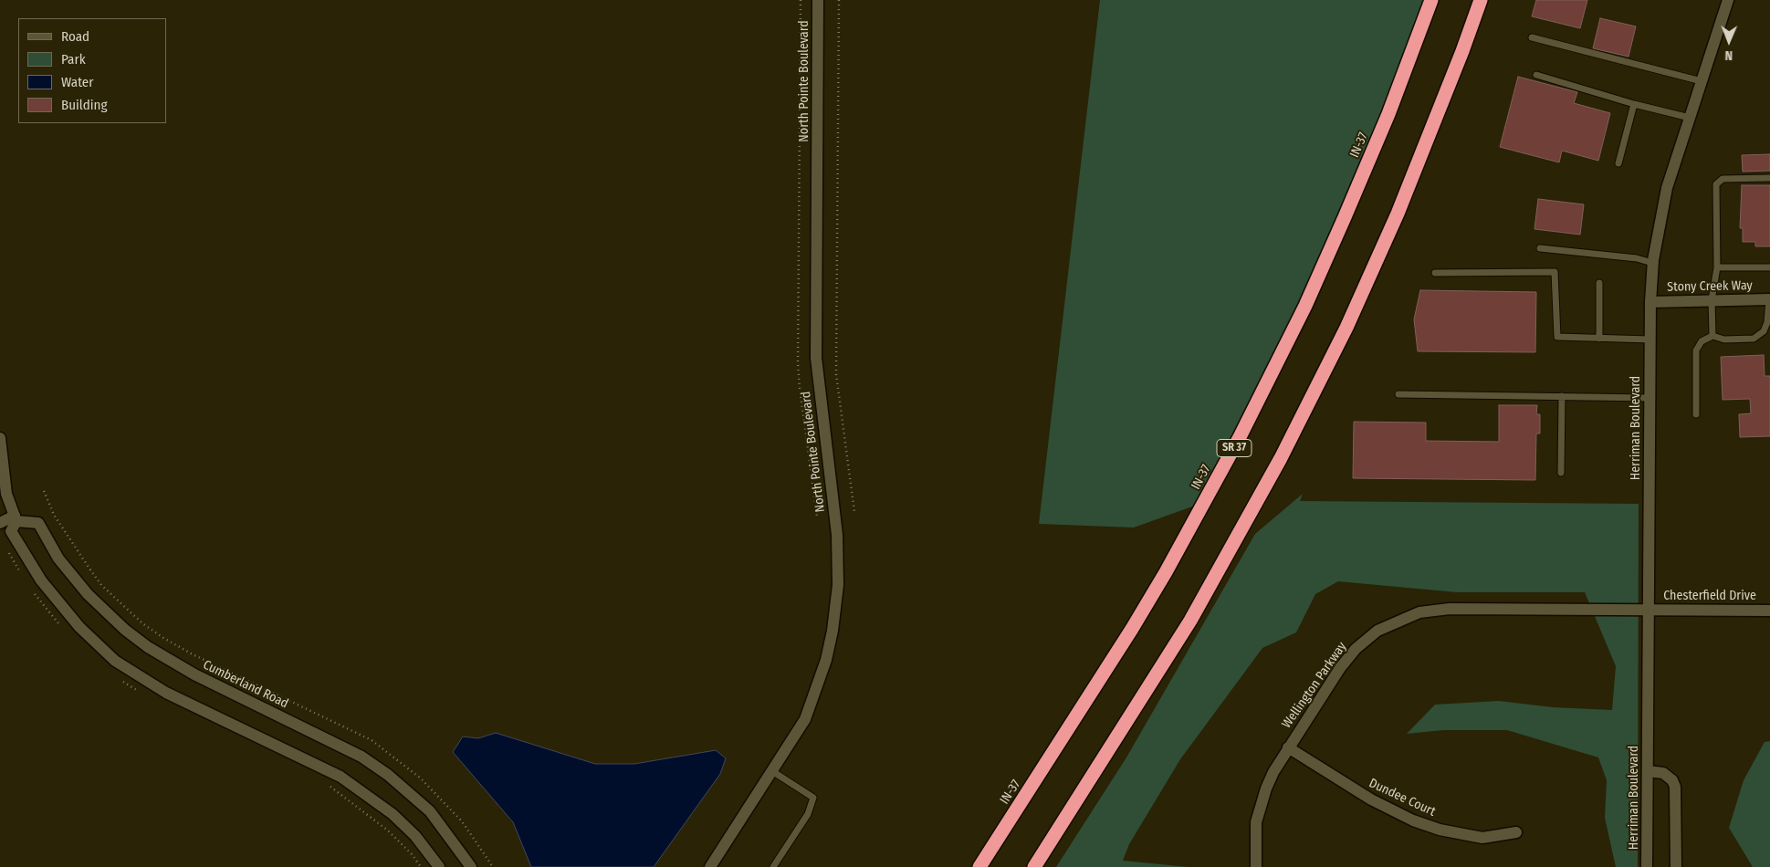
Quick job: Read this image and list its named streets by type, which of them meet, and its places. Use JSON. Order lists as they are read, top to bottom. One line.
{"streets":{"highway":["IN-37","SR 37"],"street":["North Pointe Boulevard","Stony Creek Way","Herriman Boulevard","Chesterfield Drive","Cumberland Road","Wellington Parkway","Dundee Court"]},"crossings":[["Stony Creek Way","Herriman Boulevard"],["Herriman Boulevard","Chesterfield Drive"],["Herriman Boulevard","Wellington Parkway"],["Chesterfield Drive","Wellington Parkway"],["Wellington Parkway","Dundee Court"]],"legend":["Road","Park","Water","Building"],"north":"bottom"}
